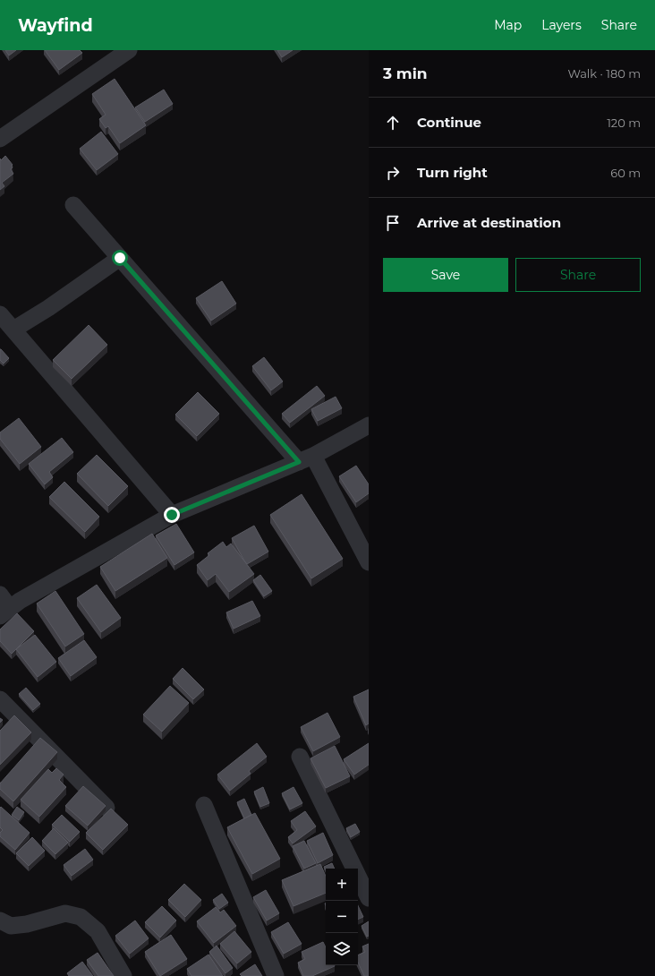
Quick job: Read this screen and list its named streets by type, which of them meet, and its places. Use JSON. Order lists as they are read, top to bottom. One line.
{"page":{"header":"Wayfind","nav":["Map","Layers","Share"],"heading":["3 min","Walk · 180 m"],"list":[["Continue","120 m"],["Turn right","60 m"],"Arrive at destination"],"buttons":["Save","Share"],"map_buttons":["+","−"]}}
